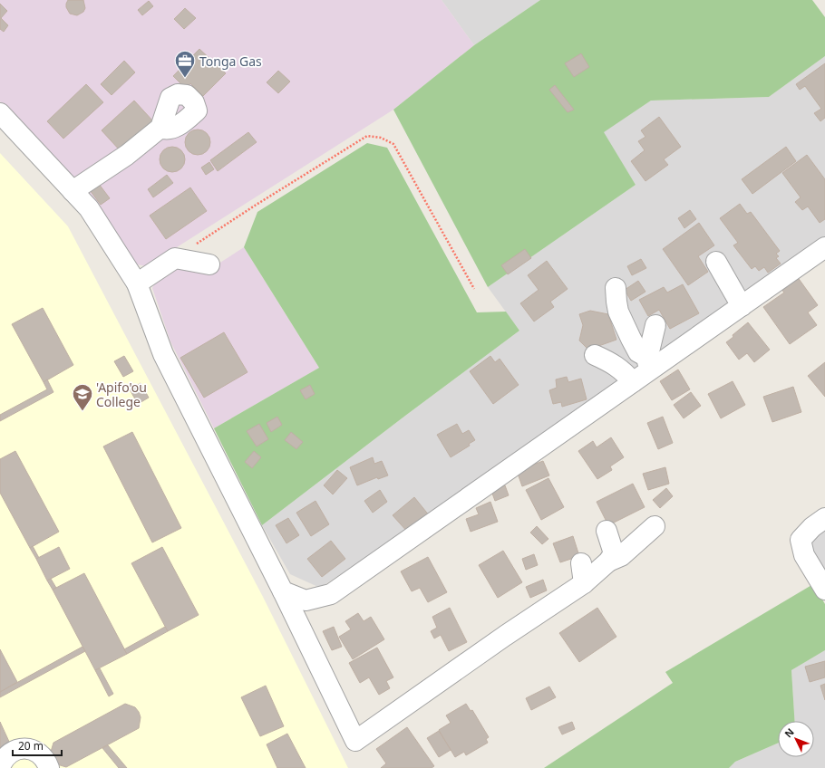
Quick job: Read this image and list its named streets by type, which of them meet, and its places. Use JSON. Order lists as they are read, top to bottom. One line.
{"places":{"office":["Tonga Gas"],"school or university":["'Apifo'ou College"]},"scale_bar":"20 m","north":"top left"}
